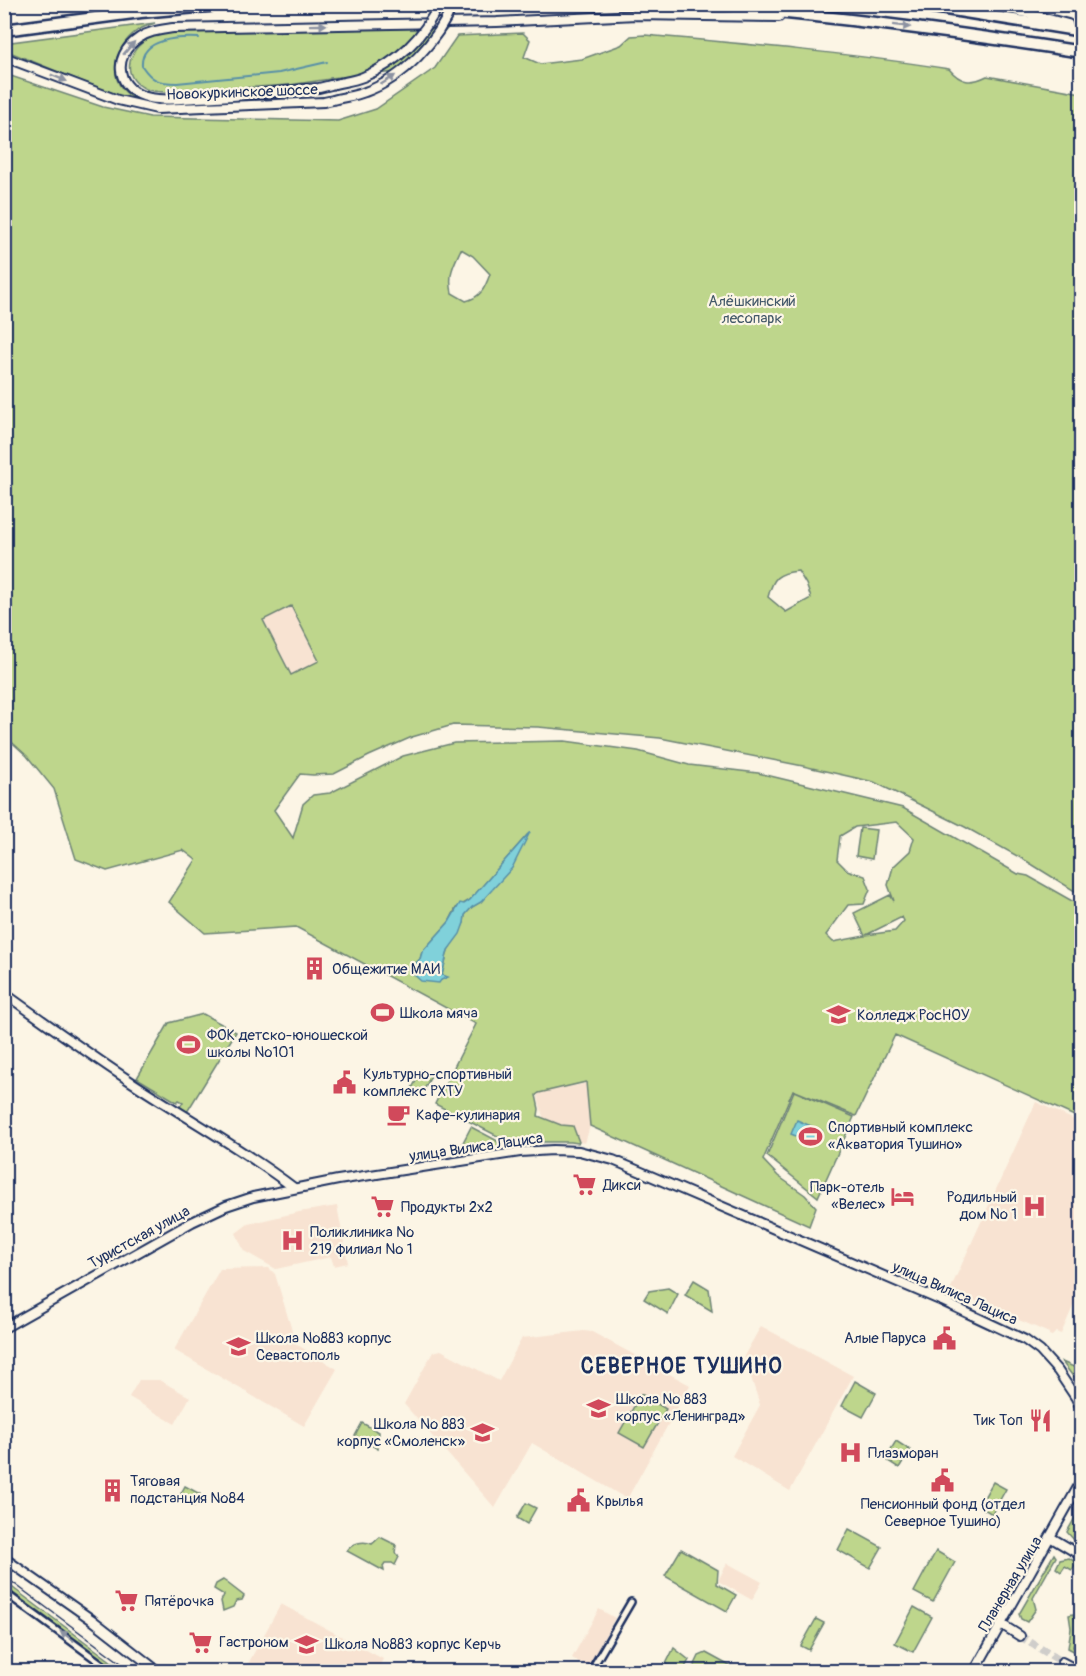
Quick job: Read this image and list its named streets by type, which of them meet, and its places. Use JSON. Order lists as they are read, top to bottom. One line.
{"streets":{"main road":["Новокуркинское шоссе","улица Вилиса Лациса","Туристская улица","Планерная улица"]},"crossings":[["улица Вилиса Лациса","Туристская улица"]],"districts":["СЕВЕРНОЕ ТУШИНО"],"parks":["Алёшкинский лесопарк"],"places":{"building":["Общежитие МАИ","Тяговая подстанция №84"],"sports":["Школа мяча","ФОК детско-юношеской школы №101","Спортивный комплекс «Акватория Тушино»"],"school or university":["Колледж РосНОУ","Школа №883 корпус Севастополь","Школа № 883 корпус «Ленинград»","Школа № 883 корпус «Смоленск»","Школа №883 корпус Керчь"],"public building":["Культурно-спортивный комплекс РХТУ","Алые Паруса","Пенсионный фонд (отдел Северное Тушино)","Крылья"],"cafe":["Кафе-кулинария"],"supermarket":["Дикси","Продукты 2x2","Пятёрочка","Гастроном"],"hotel":["Парк-отель «Велес»"],"hospital":["Родильный дом № 1","Поликлиника № 219 филиал № 1","Плазморан"],"restaurant":["Тик Топ"]}}
